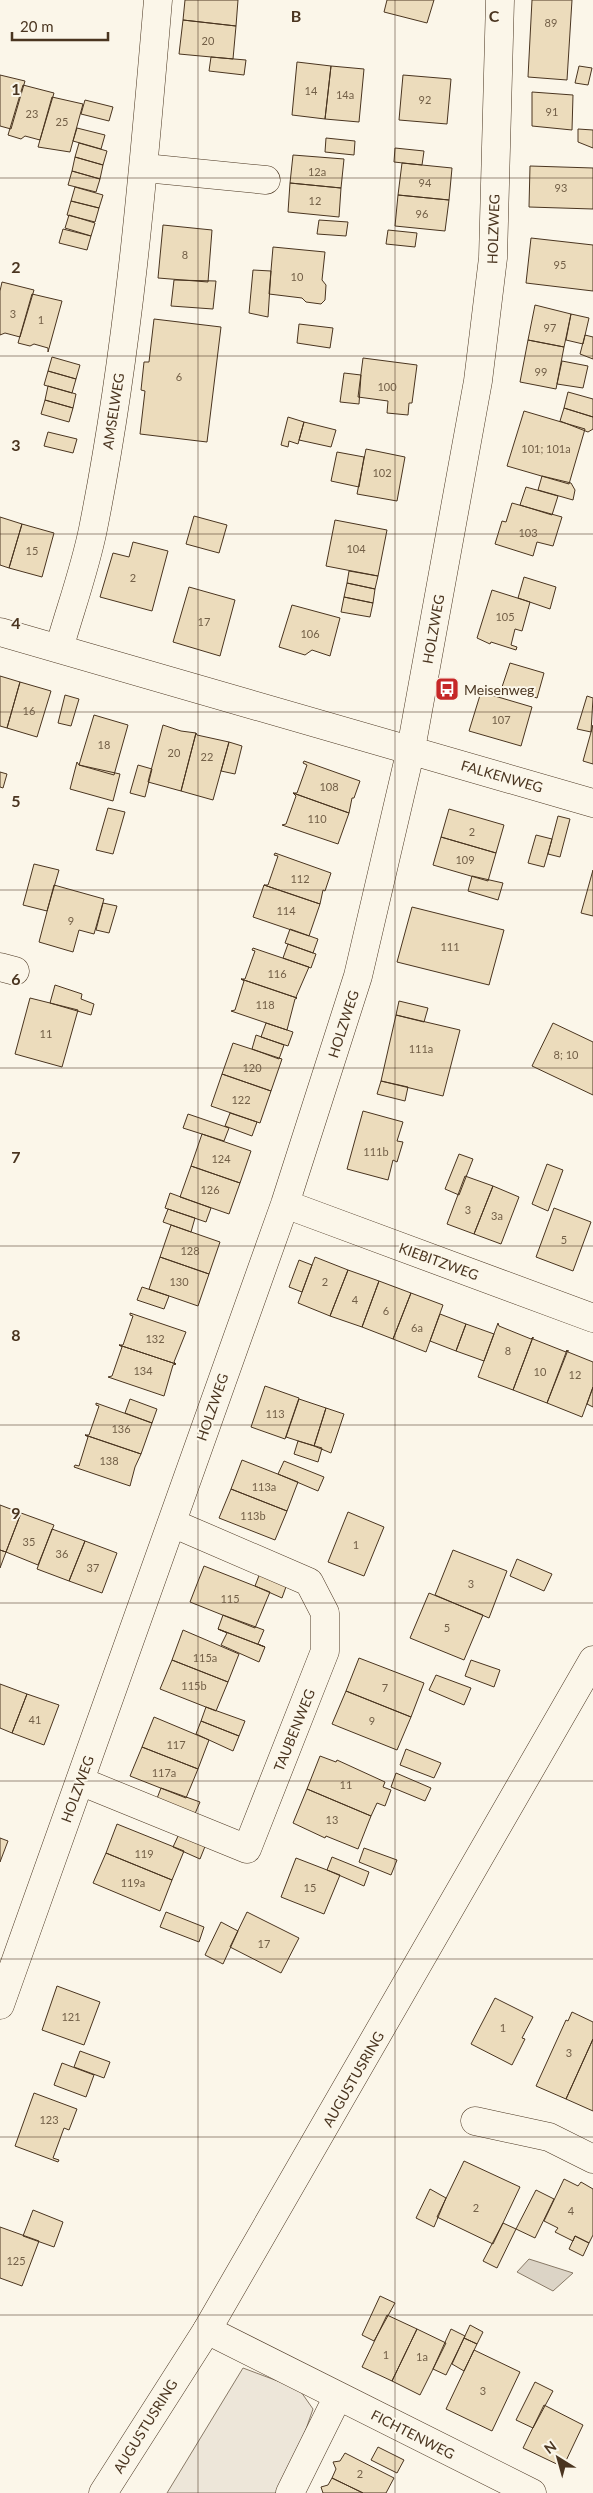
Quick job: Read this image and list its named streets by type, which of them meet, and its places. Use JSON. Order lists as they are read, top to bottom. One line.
{"streets":{"street":["HOLZWEG","AMSELWEG","FALKENWEG","KIEBITZWEG","TAUBENWEG","AUGUSTUSRING","FICHTENWEG"]},"crossings":[["HOLZWEG","FALKENWEG"],["HOLZWEG","KIEBITZWEG"],["HOLZWEG","TAUBENWEG"],["AUGUSTUSRING","FICHTENWEG"]],"places":{"bus stop":["Meisenweg"]},"house_numbers":["89","20","14","14a","92","91","23","25","12a","94","93","12","96","8","95","10","3","1","97","99","6","100","101; 101a","102","103","104","15","2","105","17","106","16","107","18","20","22","108","110","2","109","112","114","9","111","116","118","11","111a","8; 10","120","122","111b","124","126","3","3a","5","128","130","2","4","6","6a","132","8","134","10","12","113","136","138","113a","113b","35","1","36","37","3","115","5","115a","115b","7","41","9","117","117a","11","13","119","119a","15","17","121","1","3","123","2","4","125","1","1a","3","2"],"scale_bar":"20 m","north":"top left","grid":{"columns":["B","C"],"rows":["1","2","3","4","5","6","7","8","9"]}}
